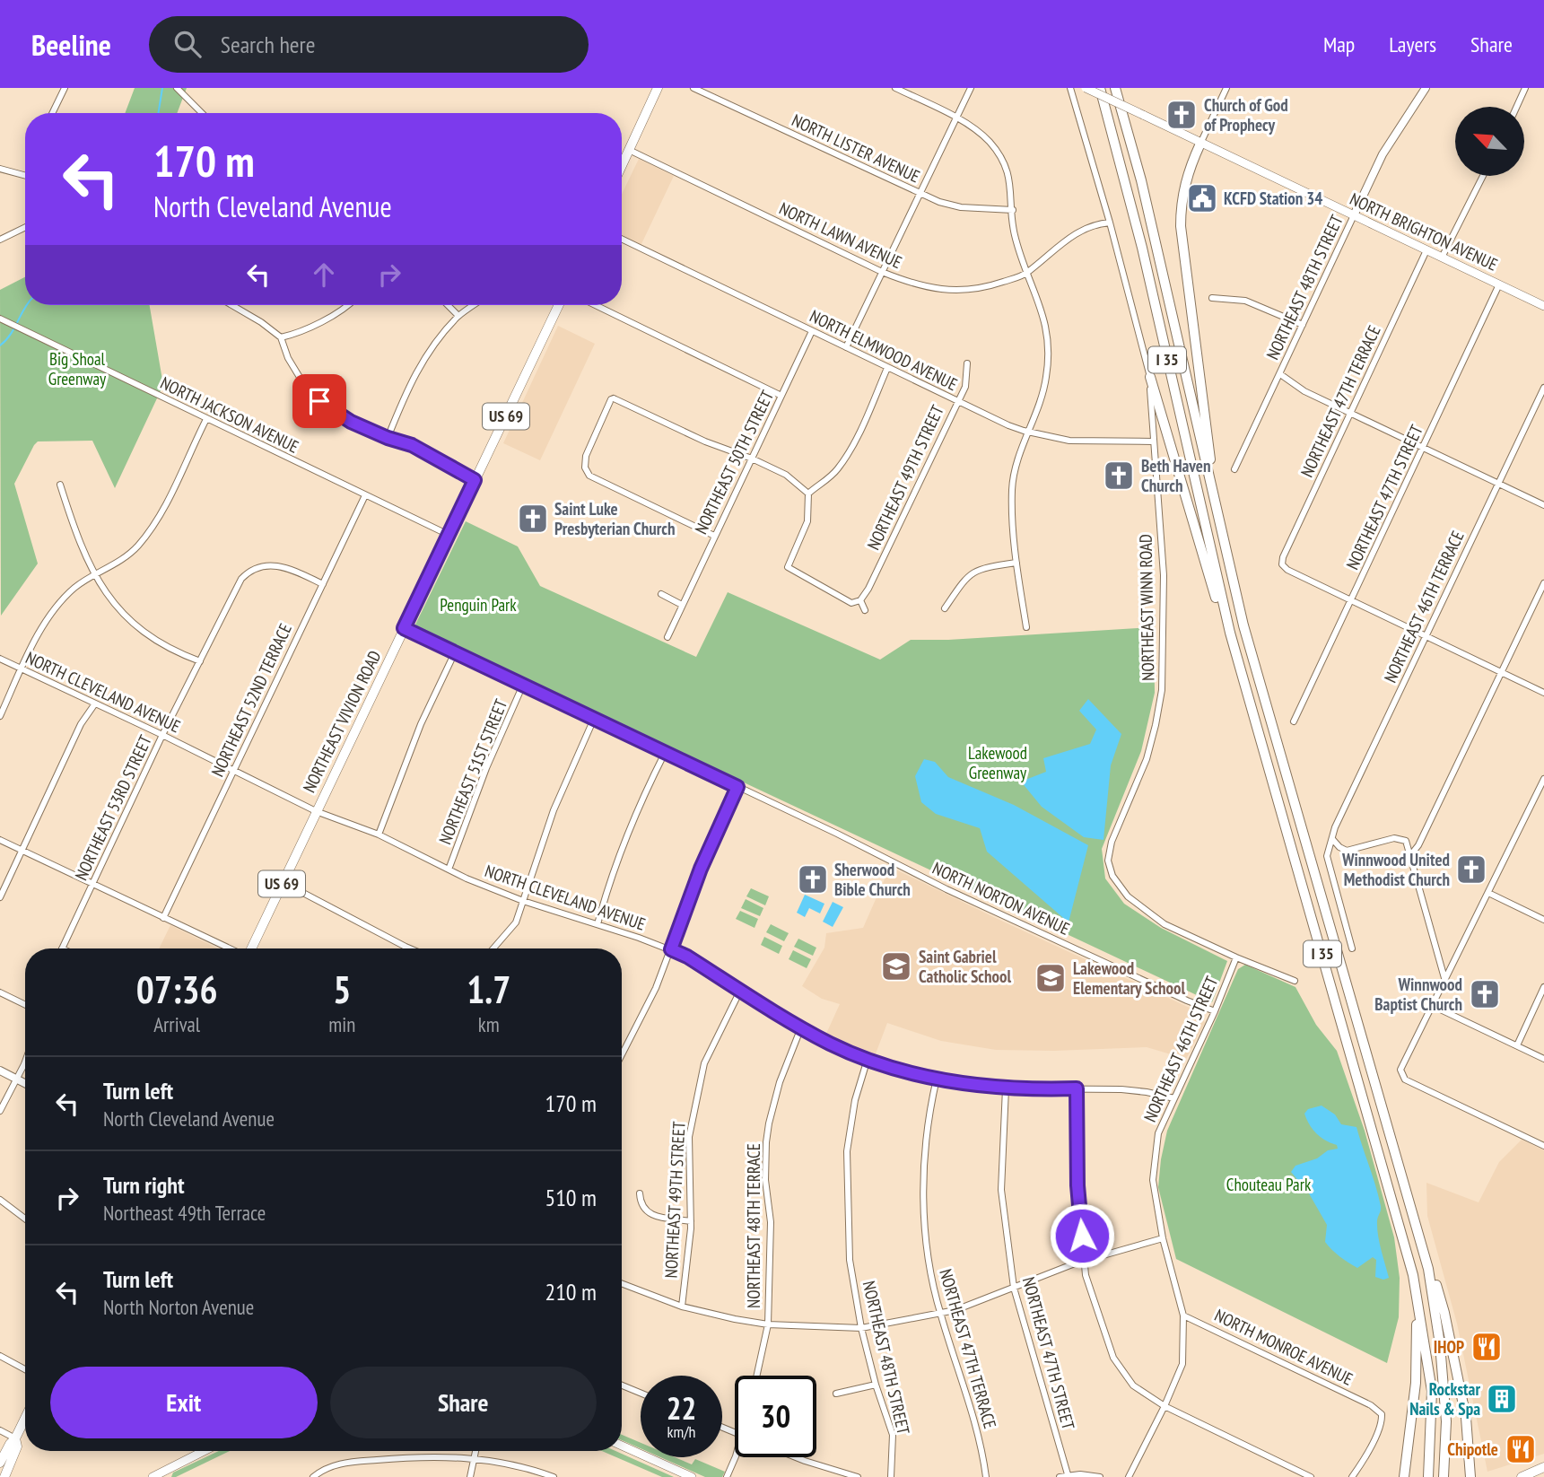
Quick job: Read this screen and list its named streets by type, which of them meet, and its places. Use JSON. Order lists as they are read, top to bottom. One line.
{"streets":{"highway":["I 35"],"main road":["NORTH BRIGHTON AVENUE","US 69","NORTHEAST VIVION ROAD"],"street":["NORTH LISTER AVENUE","NORTH LAWN AVENUE","NORTHEAST 48TH STREET","NORTH ELMWOOD AVENUE","NORTHEAST 47TH TERRACE","NORTH JACKSON AVENUE","NORTHEAST 50TH STREET","NORTHEAST 49TH STREET","NORTHEAST 47TH STREET","NORTHEAST 46TH TERRACE","NORTHEAST WINN ROAD","NORTH CLEVELAND AVENUE","NORTHEAST 52ND TERRACE","NORTHEAST 51ST STREET","NORTHEAST 53RD STREET","NORTH NORTON AVENUE","NORTHEAST 46TH STREET","NORTHEAST 48TH TERRACE","NORTH MONROE AVENUE"]},"crossings":[["NORTH BRIGHTON AVENUE","NORTHEAST 48TH STREET"],["NORTH BRIGHTON AVENUE","NORTHEAST 47TH TERRACE"],["NORTH BRIGHTON AVENUE","NORTHEAST 47TH STREET"],["NORTH LAWN AVENUE","NORTHEAST WINN ROAD"],["NORTHEAST 48TH STREET","NORTH CLEVELAND AVENUE"],["NORTH ELMWOOD AVENUE","NORTHEAST 50TH STREET"],["NORTH ELMWOOD AVENUE","NORTHEAST 49TH STREET"],["NORTH ELMWOOD AVENUE","NORTHEAST WINN ROAD"],["NORTHEAST 47TH TERRACE","NORTHEAST 47TH STREET"],["NORTHEAST 47TH TERRACE","NORTH CLEVELAND AVENUE"],["NORTH JACKSON AVENUE","NORTHEAST 52ND TERRACE"],["NORTH JACKSON AVENUE","NORTHEAST VIVION ROAD"],["NORTHEAST 49TH STREET","NORTH CLEVELAND AVENUE"],["NORTHEAST 47TH STREET","NORTH CLEVELAND AVENUE"],["NORTHEAST WINN ROAD","NORTHEAST 46TH STREET"],["NORTH CLEVELAND AVENUE","NORTHEAST 52ND TERRACE"],["NORTH CLEVELAND AVENUE","NORTHEAST VIVION ROAD"],["NORTH CLEVELAND AVENUE","NORTHEAST 51ST STREET"],["NORTH CLEVELAND AVENUE","NORTHEAST 53RD STREET"],["NORTH CLEVELAND AVENUE","NORTHEAST 46TH STREET"],["NORTH CLEVELAND AVENUE","NORTHEAST 48TH TERRACE"],["NORTHEAST 52ND TERRACE","NORTHEAST 53RD STREET"],["NORTHEAST VIVION ROAD","NORTH NORTON AVENUE"],["NORTHEAST 51ST STREET","NORTH NORTON AVENUE"],["NORTH NORTON AVENUE","NORTHEAST 46TH STREET"],["NORTHEAST 46TH STREET","NORTH MONROE AVENUE"]],"parks":["Big Shoal Greenway","Penguin Park","Lakewood Greenway","Chouteau Park"],"places":{"church":["Church of God of Prophecy","Beth Haven Church","Saint Luke Presbyterian Church","Winnwood United Methodist Church","Sherwood Bible Church","Winnwood Baptist Church"],"public building":["KCFD Station 34"],"school or university":["Saint Gabriel Catholic School","Lakewood Elementary School"],"restaurant":["IHOP","Chipotle"],"building":["Rockstar Nails & Spa"]},"north":"top left","page":{"header":"Beeline","search":"Search here","nav":["Map","Layers","Share"],"turn":["170 m","North Cleveland Avenue"],"eta":["07:36","Arrival","5","min","1.7","km"],"list":[{"name":"Turn left","note":"North Cleveland Avenue","value":"170 m"},{"name":"Turn right","note":"Northeast 49th Terrace","value":"510 m"},{"name":"Turn left","note":"North Norton Avenue","value":"210 m"}],"buttons":["Exit","Share"],"speed":"22 km/h","limit":"30"}}
